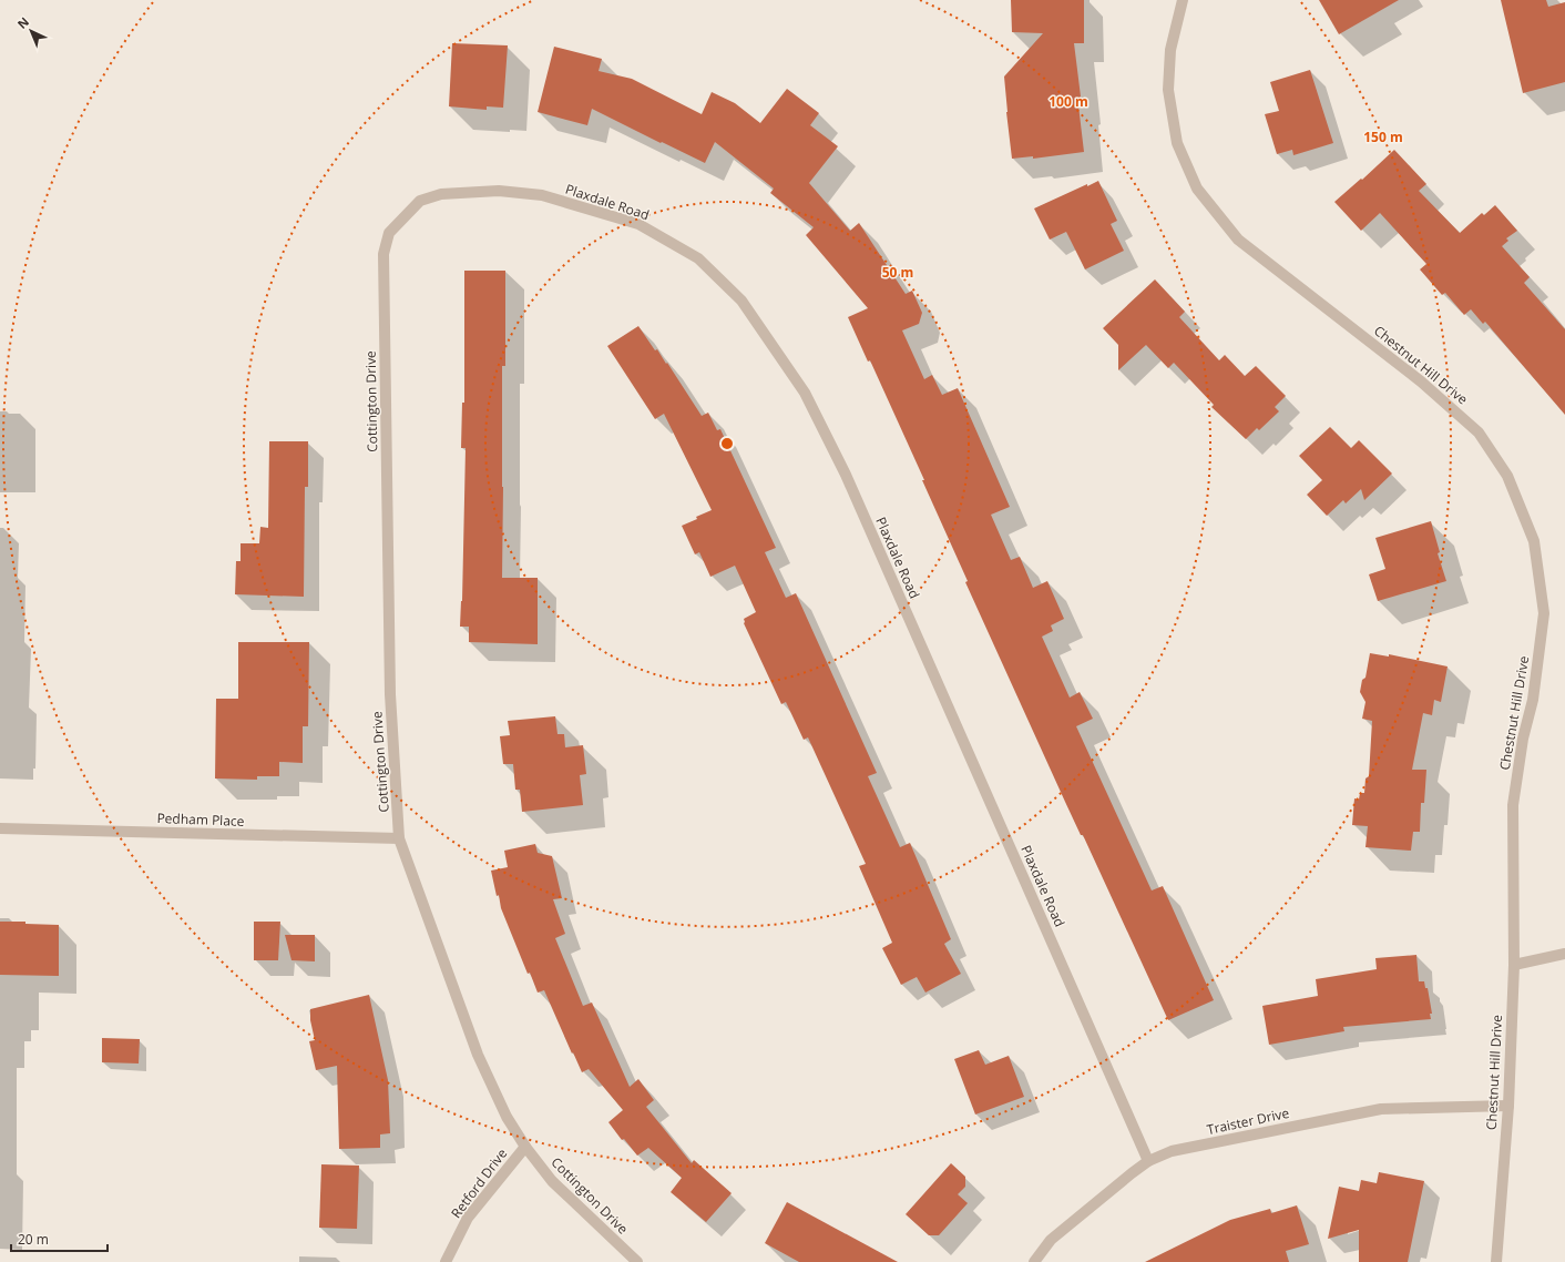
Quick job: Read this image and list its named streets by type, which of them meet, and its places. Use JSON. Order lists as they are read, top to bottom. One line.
{"streets":{"street":["Plaxdale Road","Chestnut Hill Drive","Cottington Drive","Pedham Place","Traister Drive","Retford Drive"]},"crossings":[["Plaxdale Road","Cottington Drive"],["Plaxdale Road","Traister Drive"],["Chestnut Hill Drive","Traister Drive"],["Cottington Drive","Pedham Place"],["Cottington Drive","Retford Drive"]],"scale_bar":"20 m","north":"top left","rings":["100 m","150 m","50 m"]}
